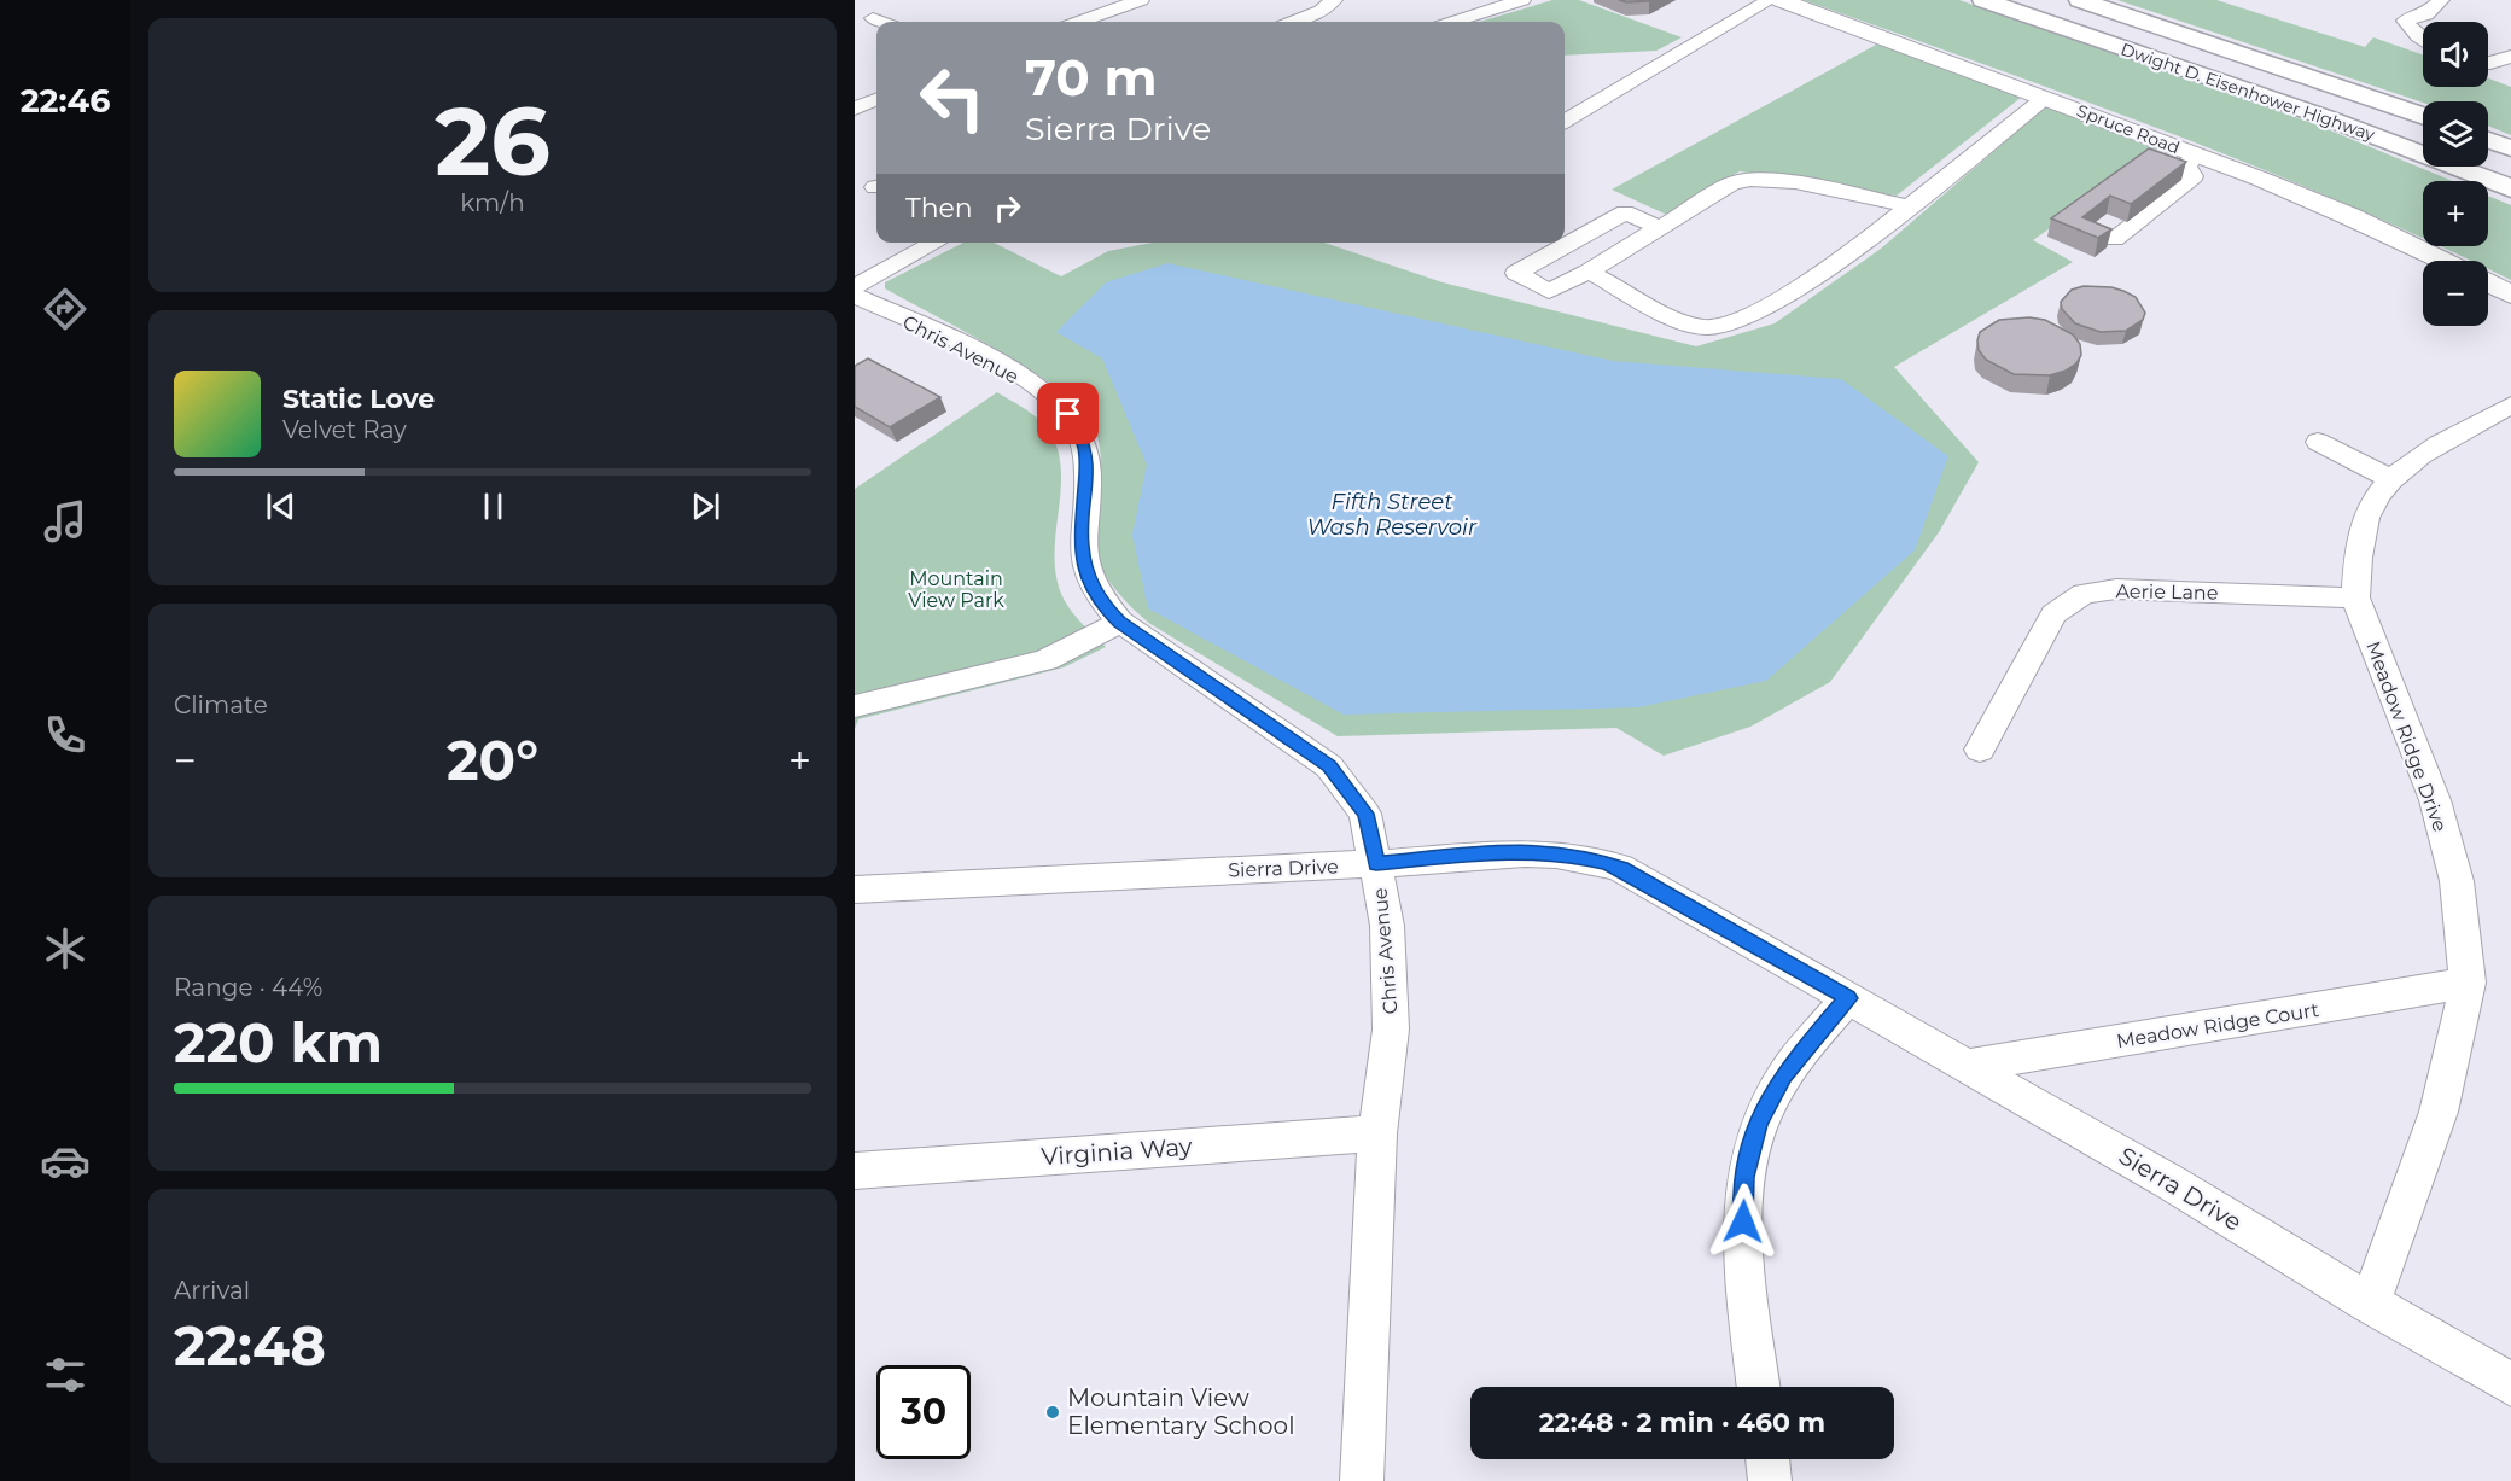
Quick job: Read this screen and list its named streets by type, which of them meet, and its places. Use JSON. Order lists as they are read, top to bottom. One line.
{"streets":{"highway":["Dwight D. Eisenhower Highway"],"main road":["Spruce Road"],"street":["Chris Avenue","Aerie Lane","Meadow Ridge Drive","Sierra Drive","Meadow Ridge Court","Virginia Way"]},"crossings":[["Chris Avenue","Sierra Drive"],["Chris Avenue","Virginia Way"],["Aerie Lane","Meadow Ridge Drive"],["Meadow Ridge Drive","Sierra Drive"],["Meadow Ridge Drive","Meadow Ridge Court"],["Sierra Drive","Meadow Ridge Court"]],"water":["Fifth Street Wash Reservoir"],"parks":["Mountain View Park"],"places":["Mountain View Elementary School"],"page":{"tabs":"22:46","tile":[["26","km/h"],"Climate",["Range · 44%","220 km"],["Arrival","22:48"]],"map_buttons":["+","−"],"turn":["70 m","Sierra Drive"],"then":"Then","song":["Static Love","Velvet Ray"],"heat":["−","20°","+"],"limit":"30","trip":"22:48 · 2 min · 460 m"}}
